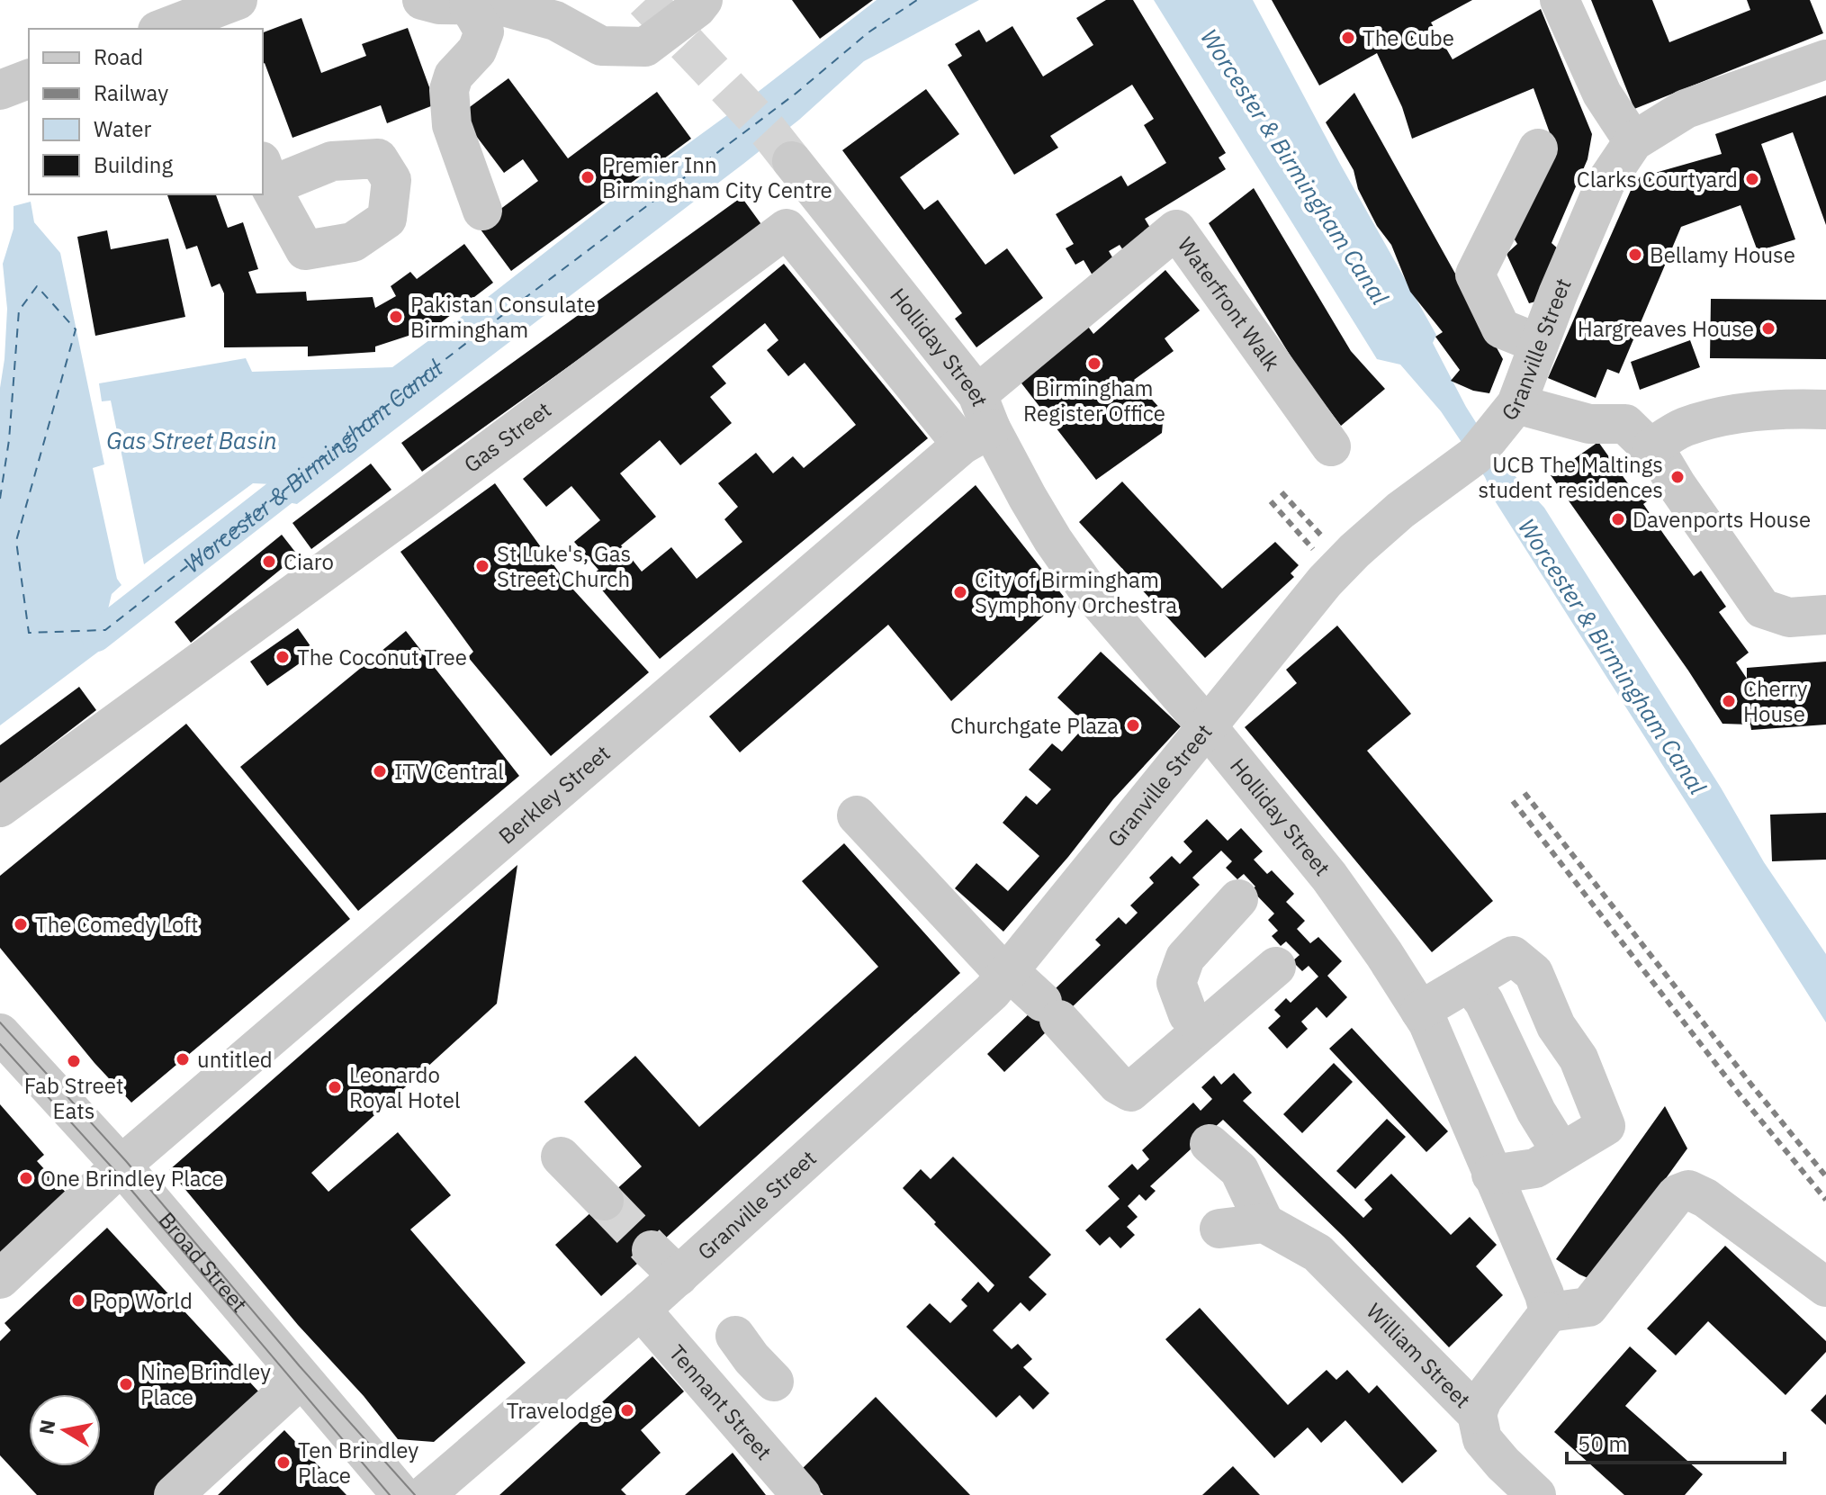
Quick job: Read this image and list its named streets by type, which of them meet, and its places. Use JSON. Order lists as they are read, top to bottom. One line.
{"streets":{"street":["Waterfront Walk","Granville Street","Holliday Street","Gas Street","Berkley Street","Broad Street","William Street","Tennant Street"]},"crossings":[["Waterfront Walk","Holliday Street"],["Waterfront Walk","Gas Street"],["Waterfront Walk","Berkley Street"],["Granville Street","Holliday Street"],["Granville Street","Tennant Street"],["Holliday Street","Gas Street"],["Holliday Street","Berkley Street"],["Gas Street","Berkley Street"],["Berkley Street","Broad Street"]],"water":["Worcester & Birmingham Canal","Gas Street Basin"],"places":["The Cube","Premier Inn Birmingham City Centre","Clarks Courtyard","Bellamy House","Pakistan Consulate Birmingham","Hargreaves House","Birmingham Register Office","UCB The Maltings student residences","Davenports House","Ciaro","St Luke's, Gas Street Church","City of Birmingham Symphony Orchestra","The Coconut Tree","Cherry House","Churchgate Plaza","ITV Central","The Comedy Loft","untitled","Fab Street Eats","Leonardo Royal Hotel","One Brindley Place","Pop World","Nine Brindley Place","Travelodge","Ten Brindley Place"],"legend":["Road","Railway","Water","Building"],"scale_bar":"50 m","north":"left"}
